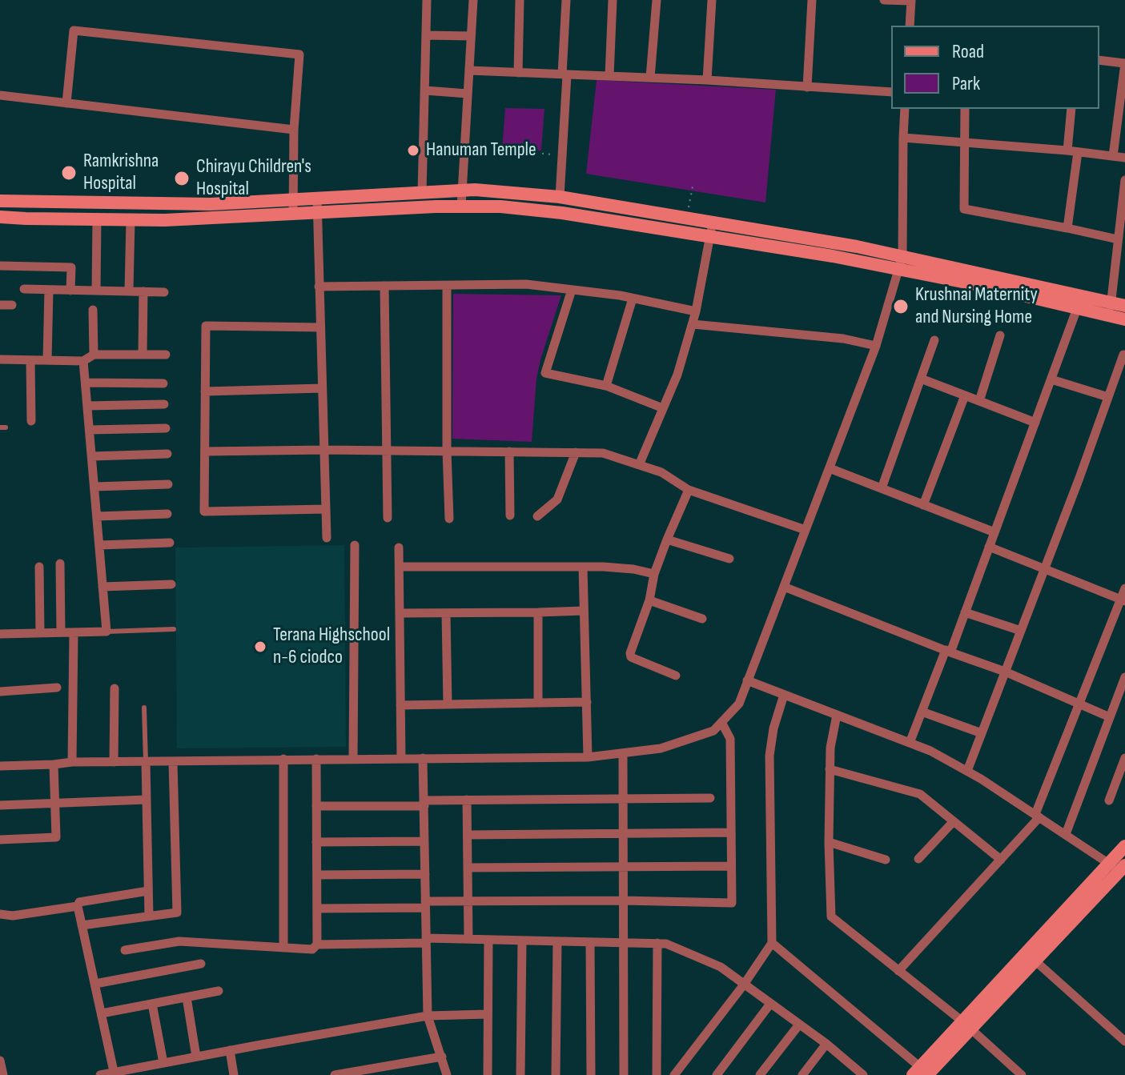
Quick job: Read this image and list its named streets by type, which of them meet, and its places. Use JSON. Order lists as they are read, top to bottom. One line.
{"places":["Hanuman Temple","Ramkrishna Hospital","Chirayu Children's Hospital","Krushnai Maternity and Nursing Home","Terana Highschool n-6 ciodco"],"legend":["Road","Park"]}
